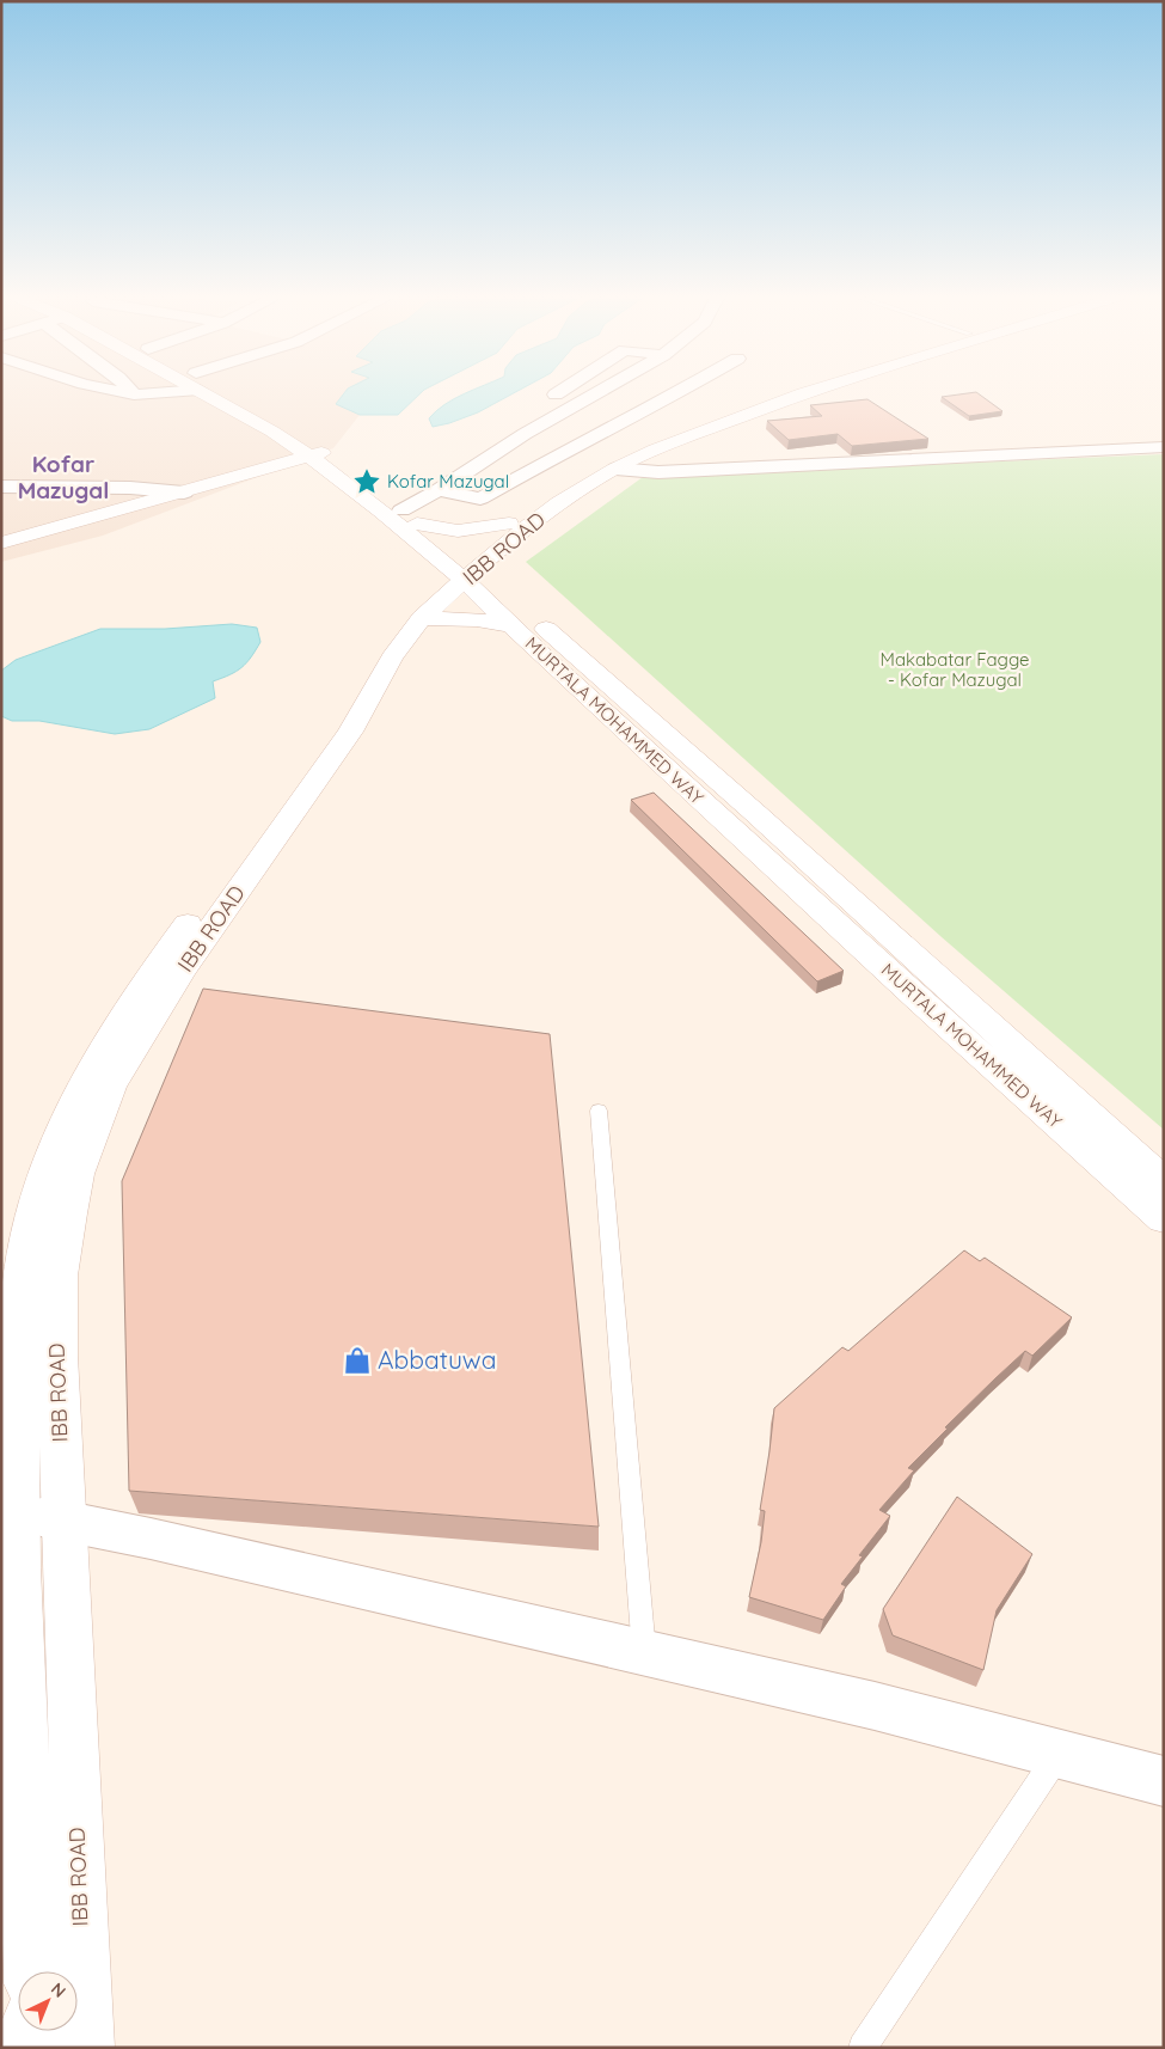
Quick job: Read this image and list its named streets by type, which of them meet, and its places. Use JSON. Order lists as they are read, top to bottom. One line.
{"streets":{"main road":["IBB ROAD","MURTALA MOHAMMED WAY"]},"crossings":[["IBB ROAD","MURTALA MOHAMMED WAY"]],"districts":["Kofar Mazugal"],"parks":["Makabatar Fagge - Kofar Mazugal"],"places":{"place":["Kofar Mazugal"],"shop":["Abbatuwa"]},"north":"top right"}
